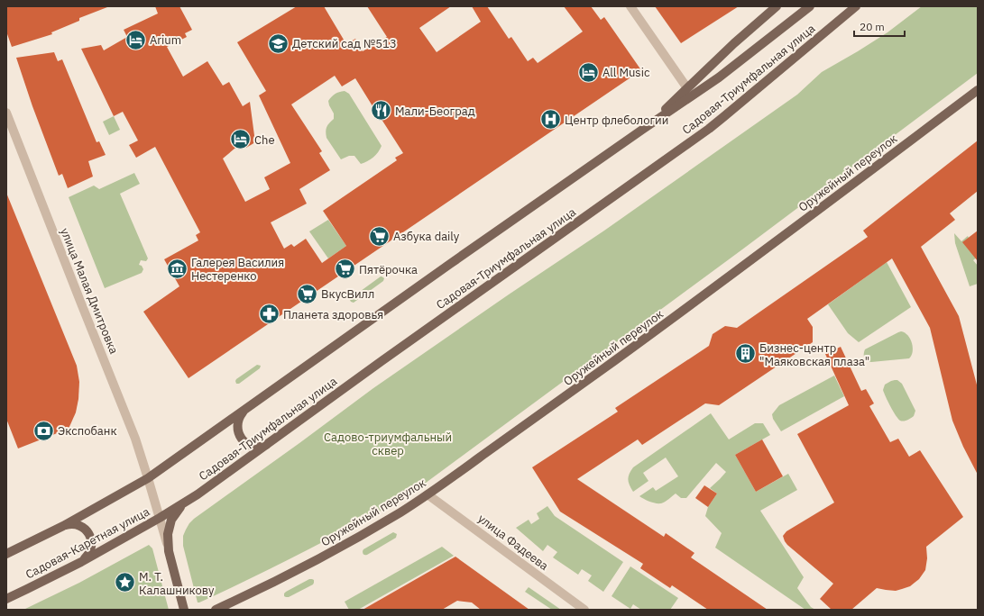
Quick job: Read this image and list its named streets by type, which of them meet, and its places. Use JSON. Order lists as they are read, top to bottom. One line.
{"streets":{"main road":["Садовая-Триумфальная улица","Оружейный переулок","Садовая-Каретная улица"],"street":["улица Малая Дмитровка","улица Фадеева"]},"crossings":[["Садовая-Триумфальная улица","улица Малая Дмитровка"],["Садовая-Триумфальная улица","Садовая-Каретная улица"],["Оружейный переулок","улица Фадеева"],["улица Малая Дмитровка","Садовая-Каретная улица"]],"parks":["Садово-триумфальный сквер"],"places":{"hotel":["Arium","All Music","Che"],"school or university":["Детский сад №513"],"restaurant":["Мали-Београд"],"hospital":["Центр флебологии"],"supermarket":["Азбука daily","Пятёрочка","ВкусВилл"],"museum":["Галерея Василия Нестеренко"],"pharmacy":["Планета здоровья"],"building":["Бизнес-центр \"Маяковская плаза\""],"bank":["Экспобанк"],"place":["М. Т. Калашникову"]},"scale_bar":"20 m"}
